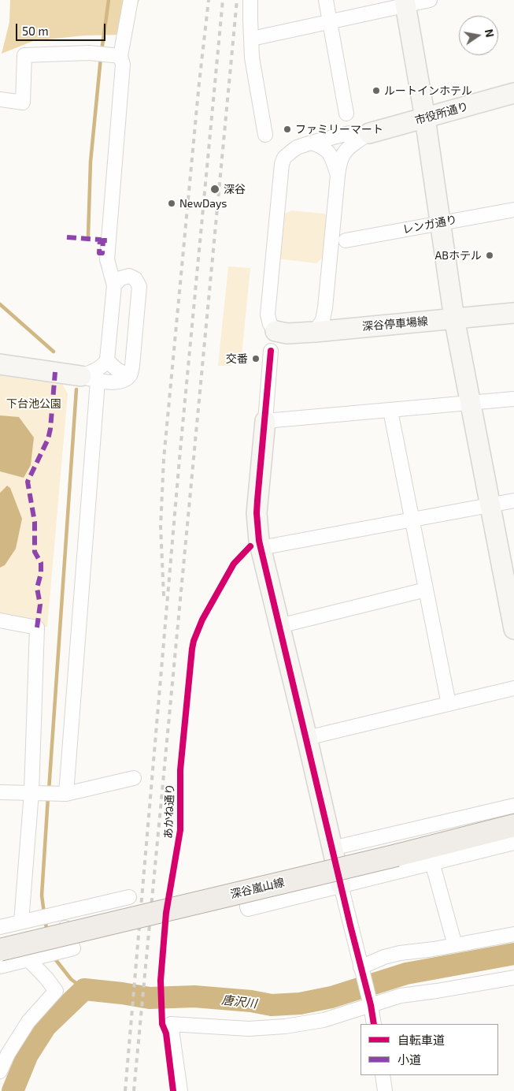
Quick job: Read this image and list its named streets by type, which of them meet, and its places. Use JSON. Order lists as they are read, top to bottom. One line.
{"streets":{"main road":["深谷嵐山線"],"street":["市役所通り","レンガ通り","深谷停車場線"],"cycle path":["あかね通り"]},"water":["唐沢川"],"parks":["下台池公園"],"places":["ルートインホテル","ファミリーマート","深谷","NewDays","ABホテル","交番"],"legend":["自転車道","小道"],"scale_bar":"50 m","north":"right"}
